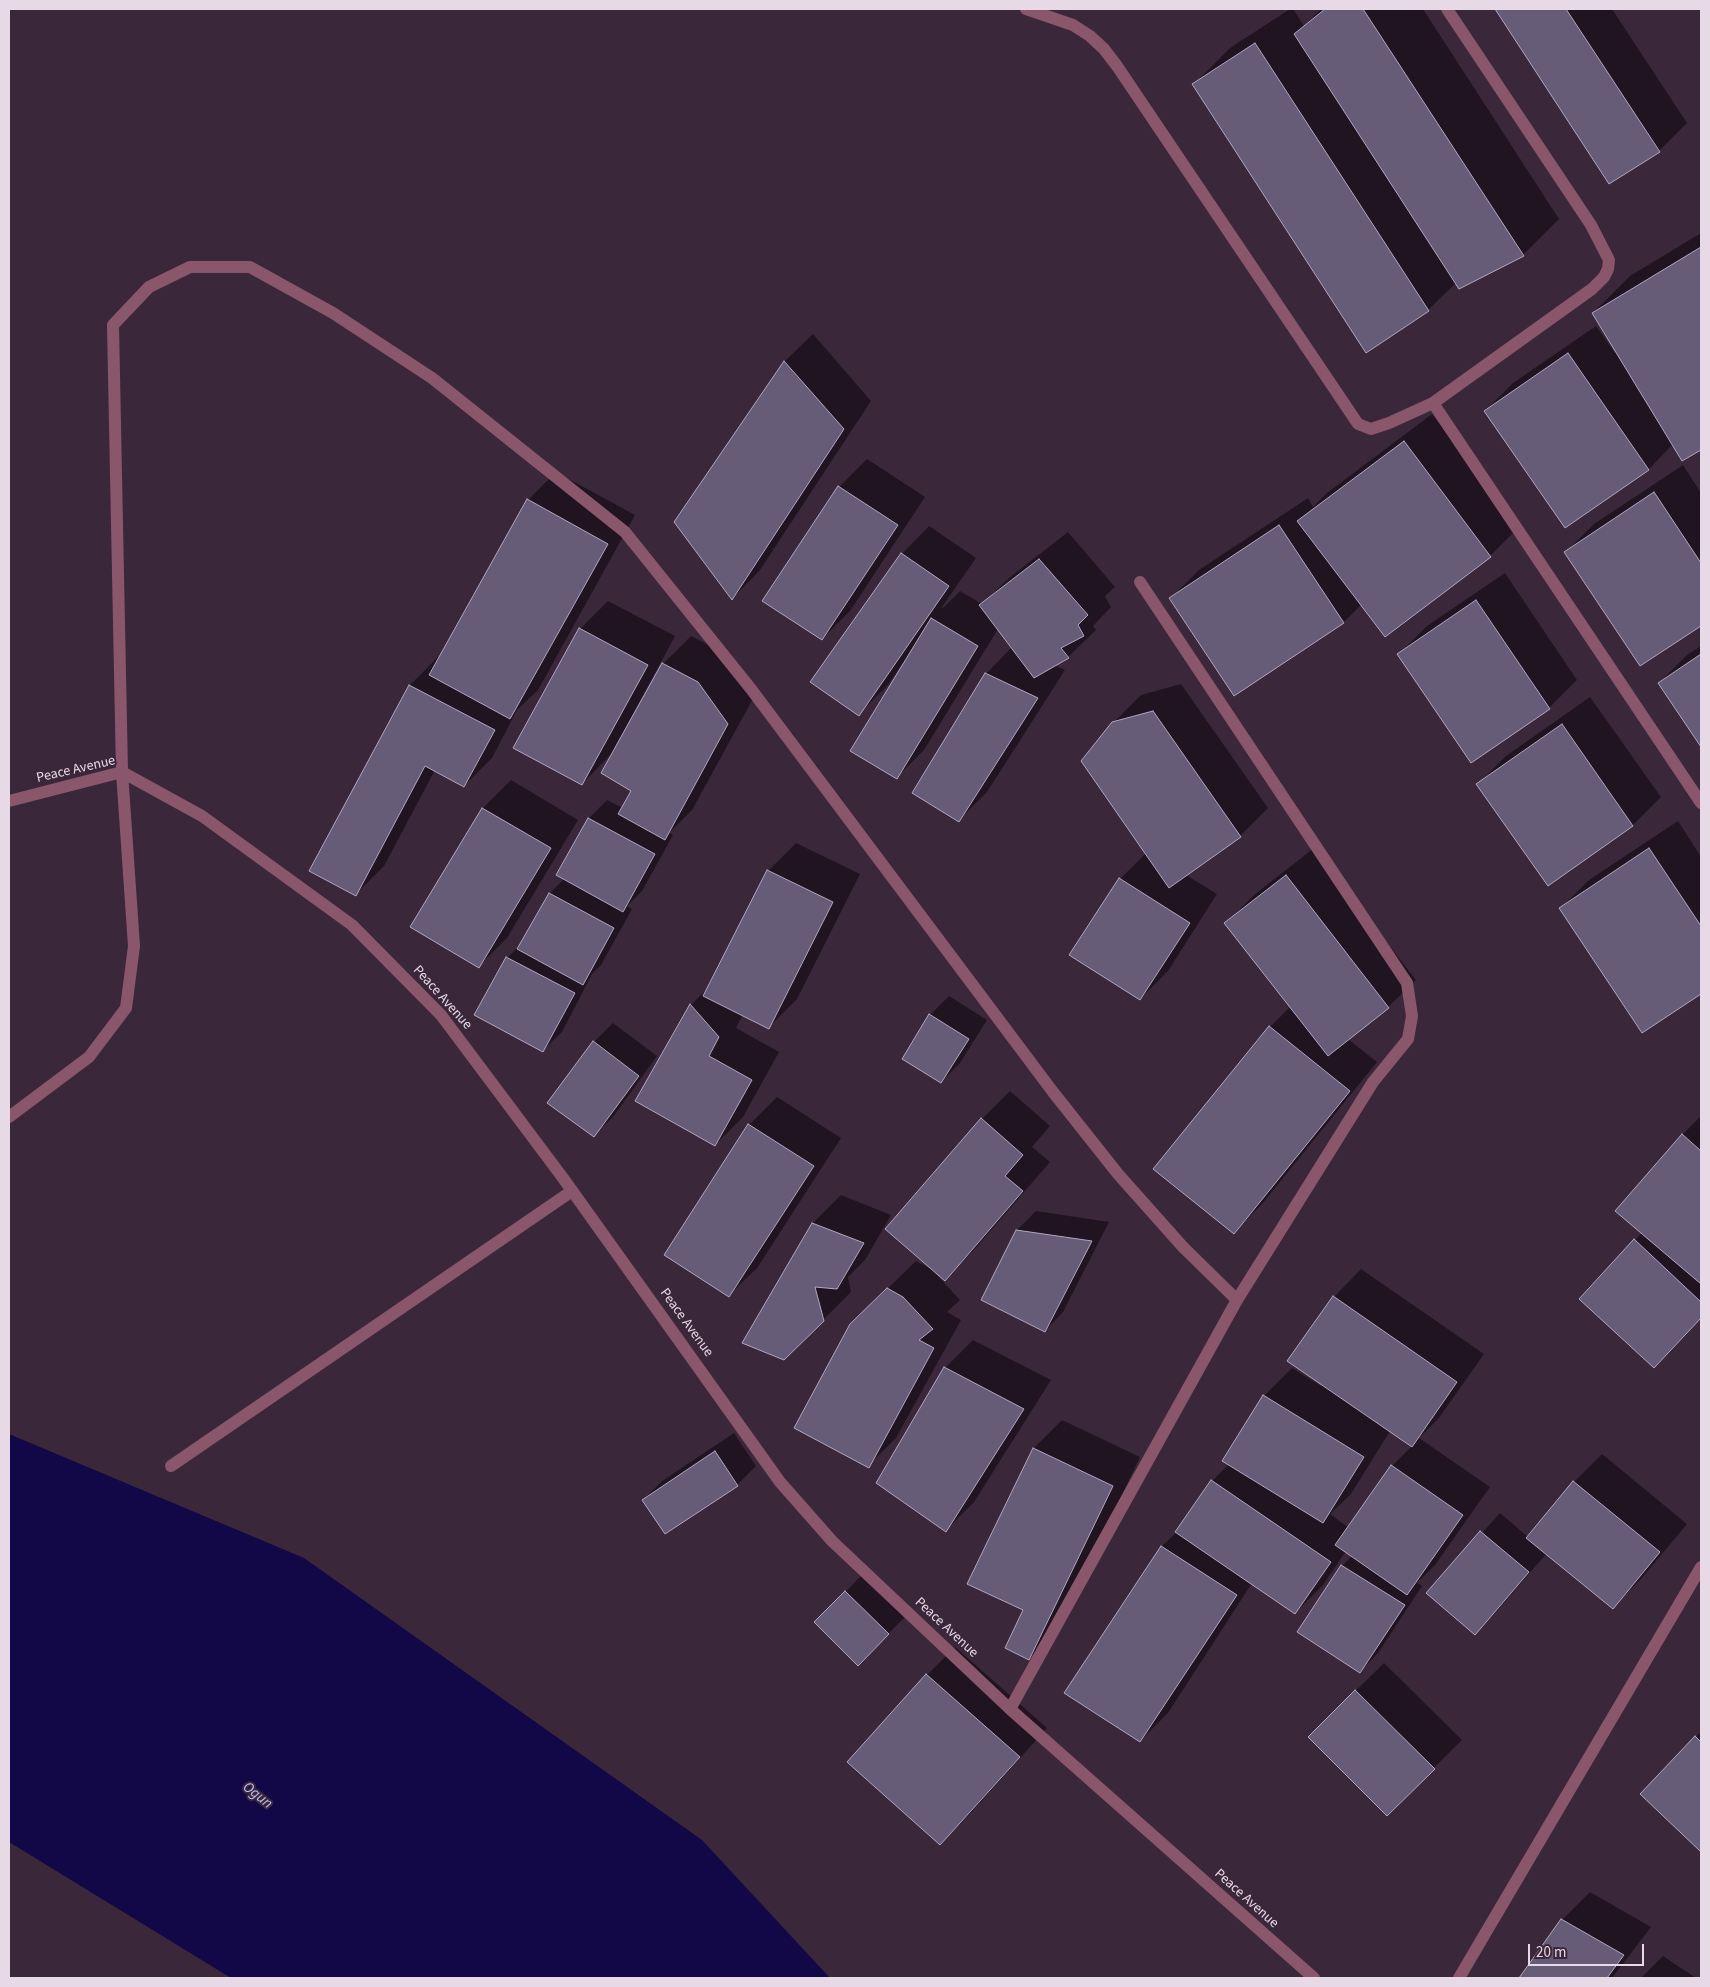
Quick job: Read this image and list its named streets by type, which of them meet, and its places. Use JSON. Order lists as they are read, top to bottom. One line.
{"streets":{"street":["Peace Avenue"]},"water":["Ogun"],"scale_bar":"20 m"}
